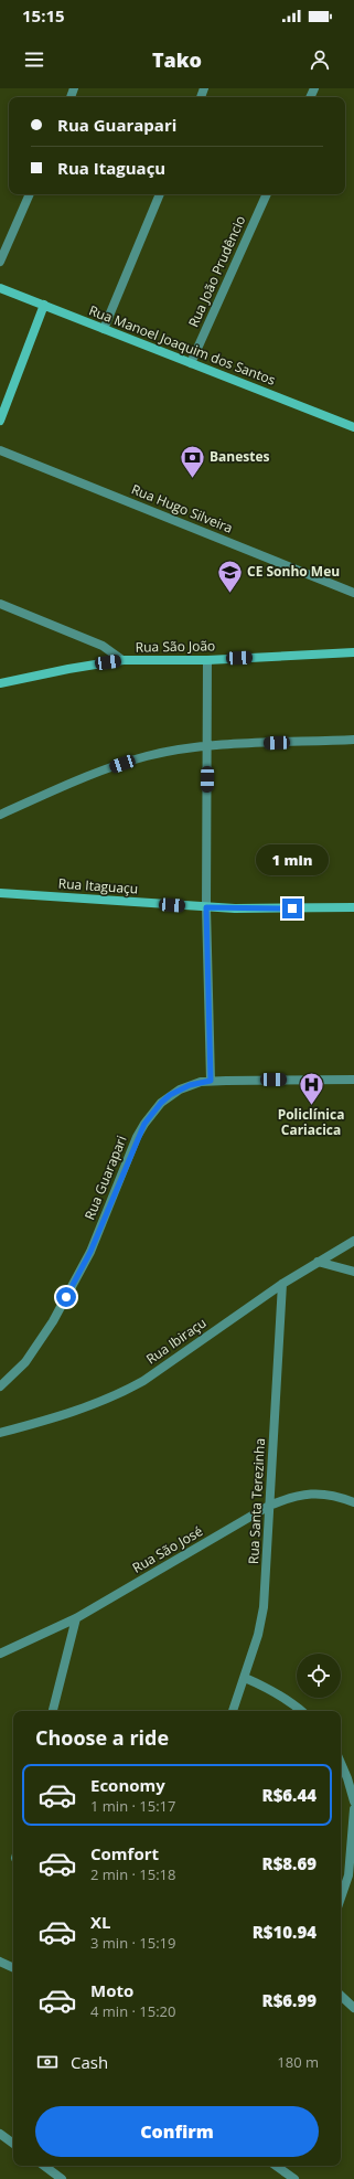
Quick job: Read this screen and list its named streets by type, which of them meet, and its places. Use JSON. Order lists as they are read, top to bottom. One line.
{"streets":{"main road":["Rua Manoel Joaquim dos Santos","Rua São João","Rua Itaguaçu"],"street":["Rua João Prudêncio","Rua Hugo Silveira","Rua Guarapari","Rua Ibiraçu","Rua Santa Terezinha","Rua São José"]},"crossings":[["Rua João Prudêncio","Rua Manoel Joaquim dos Santos"],["Rua Ibiraçu","Rua Santa Terezinha"],["Rua Santa Terezinha","Rua São José"]],"places":{"bank":["Banestes"],"school or university":["CE Sonho Meu"],"hospital":["Policlínica Cariacica"]},"page":{"status":"15:15","header":"Tako","banner":["Rua Guarapari","Rua Itaguaçu"],"bubble":"1 min","heading":"Choose a ride","list":[{"name":"Economy","note":"1 min · 15:17","value":"R$6.44"},{"name":"Comfort","note":"2 min · 15:18","value":"R$8.69"},{"name":"XL","note":"3 min · 15:19","value":"R$10.94"},{"name":"Moto","note":"4 min · 15:20","value":"R$6.99"}],"pay":["Cash","180 m"],"buttons":"Confirm"}}
